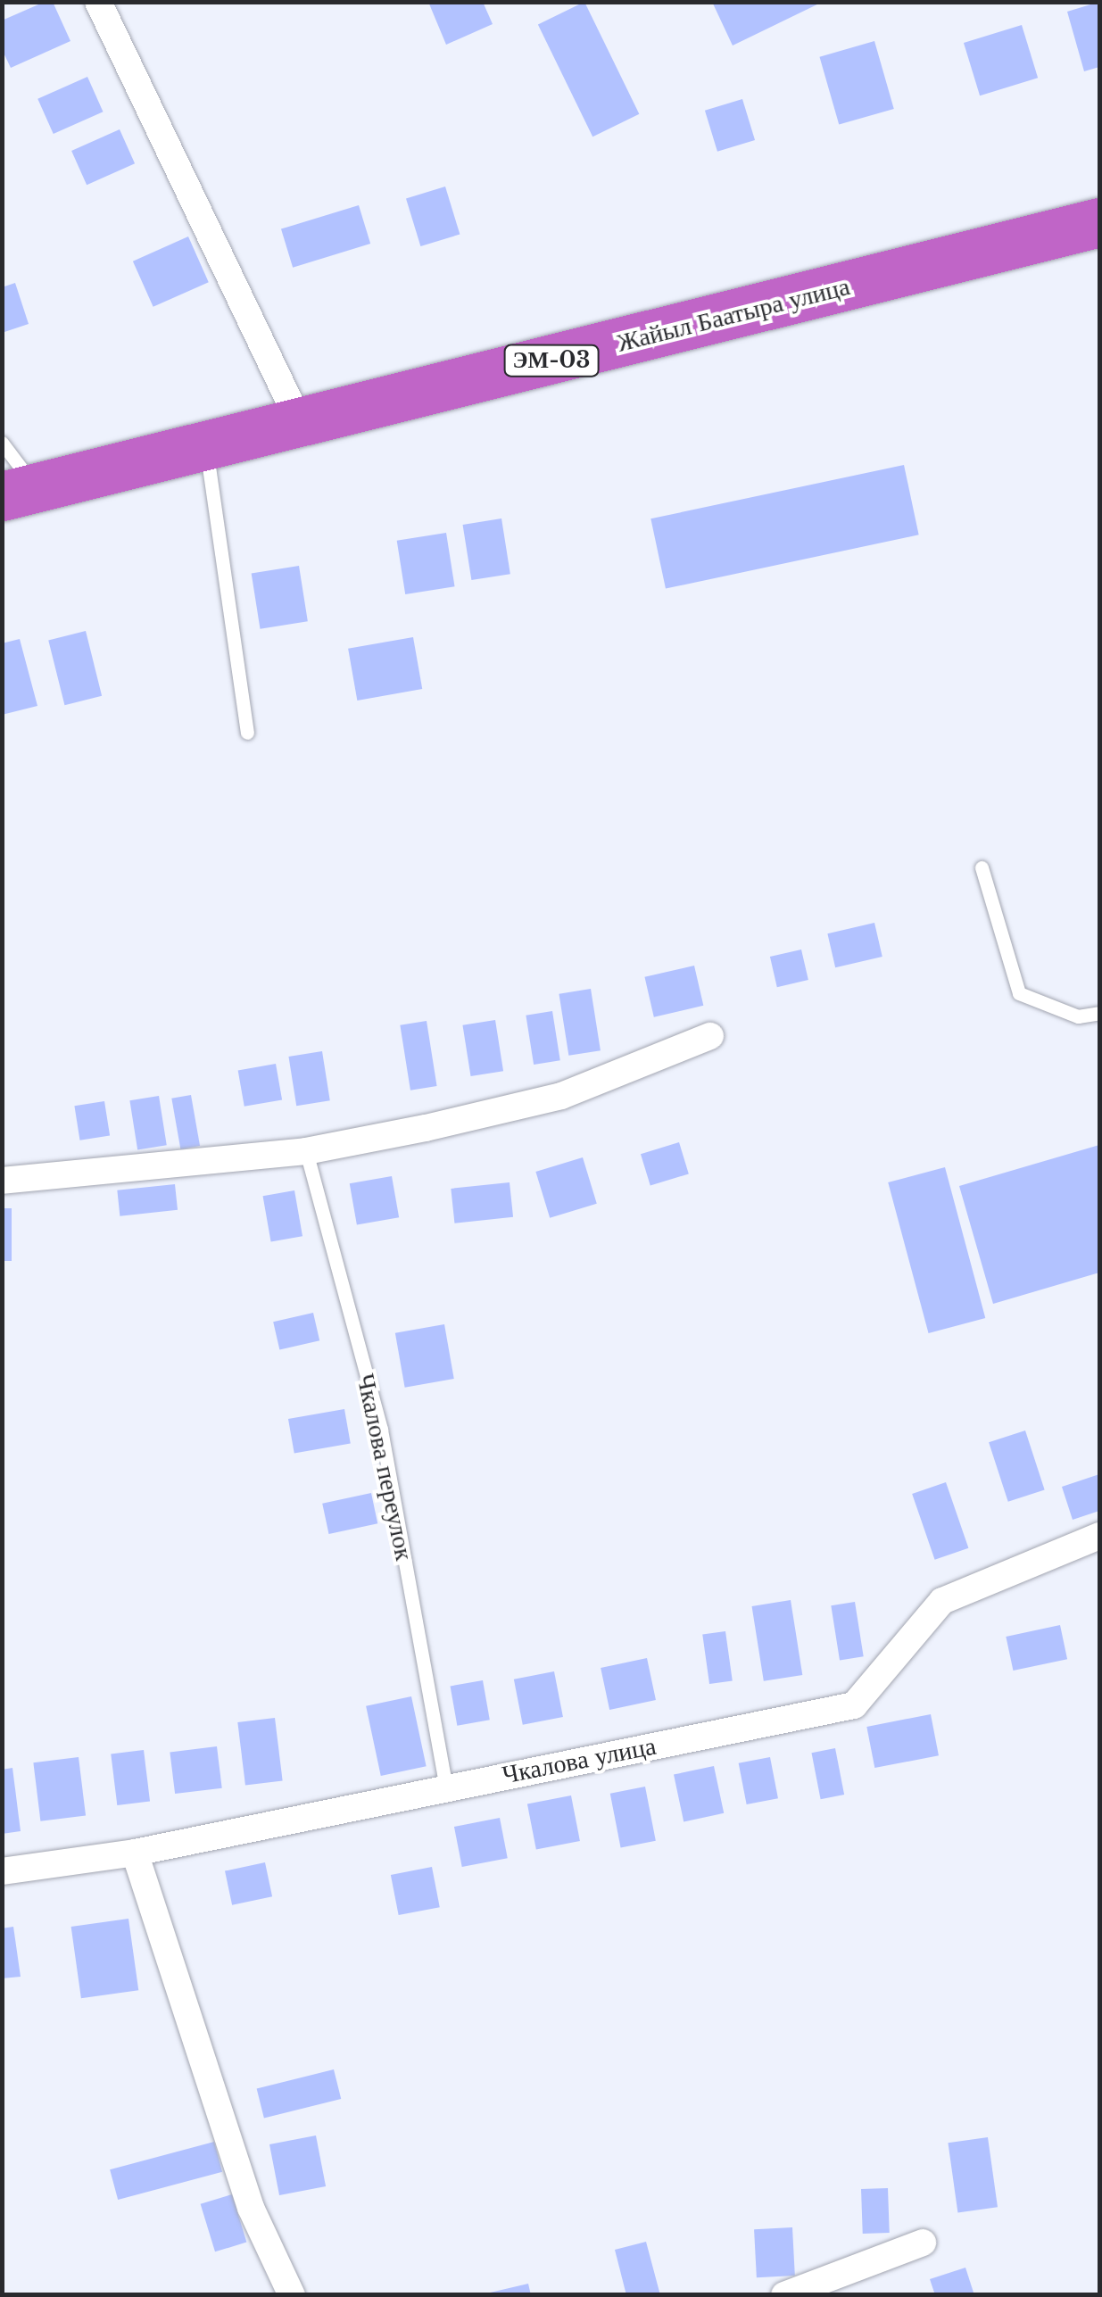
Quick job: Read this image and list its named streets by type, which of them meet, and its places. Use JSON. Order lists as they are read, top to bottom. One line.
{"streets":{"highway":["Жайыл Баатыра улица","ЭМ-03"],"street":["Чкалова улица"],"lane":["Чкалова переулок"]},"crossings":[["Чкалова переулок","Чкалова улица"]]}
